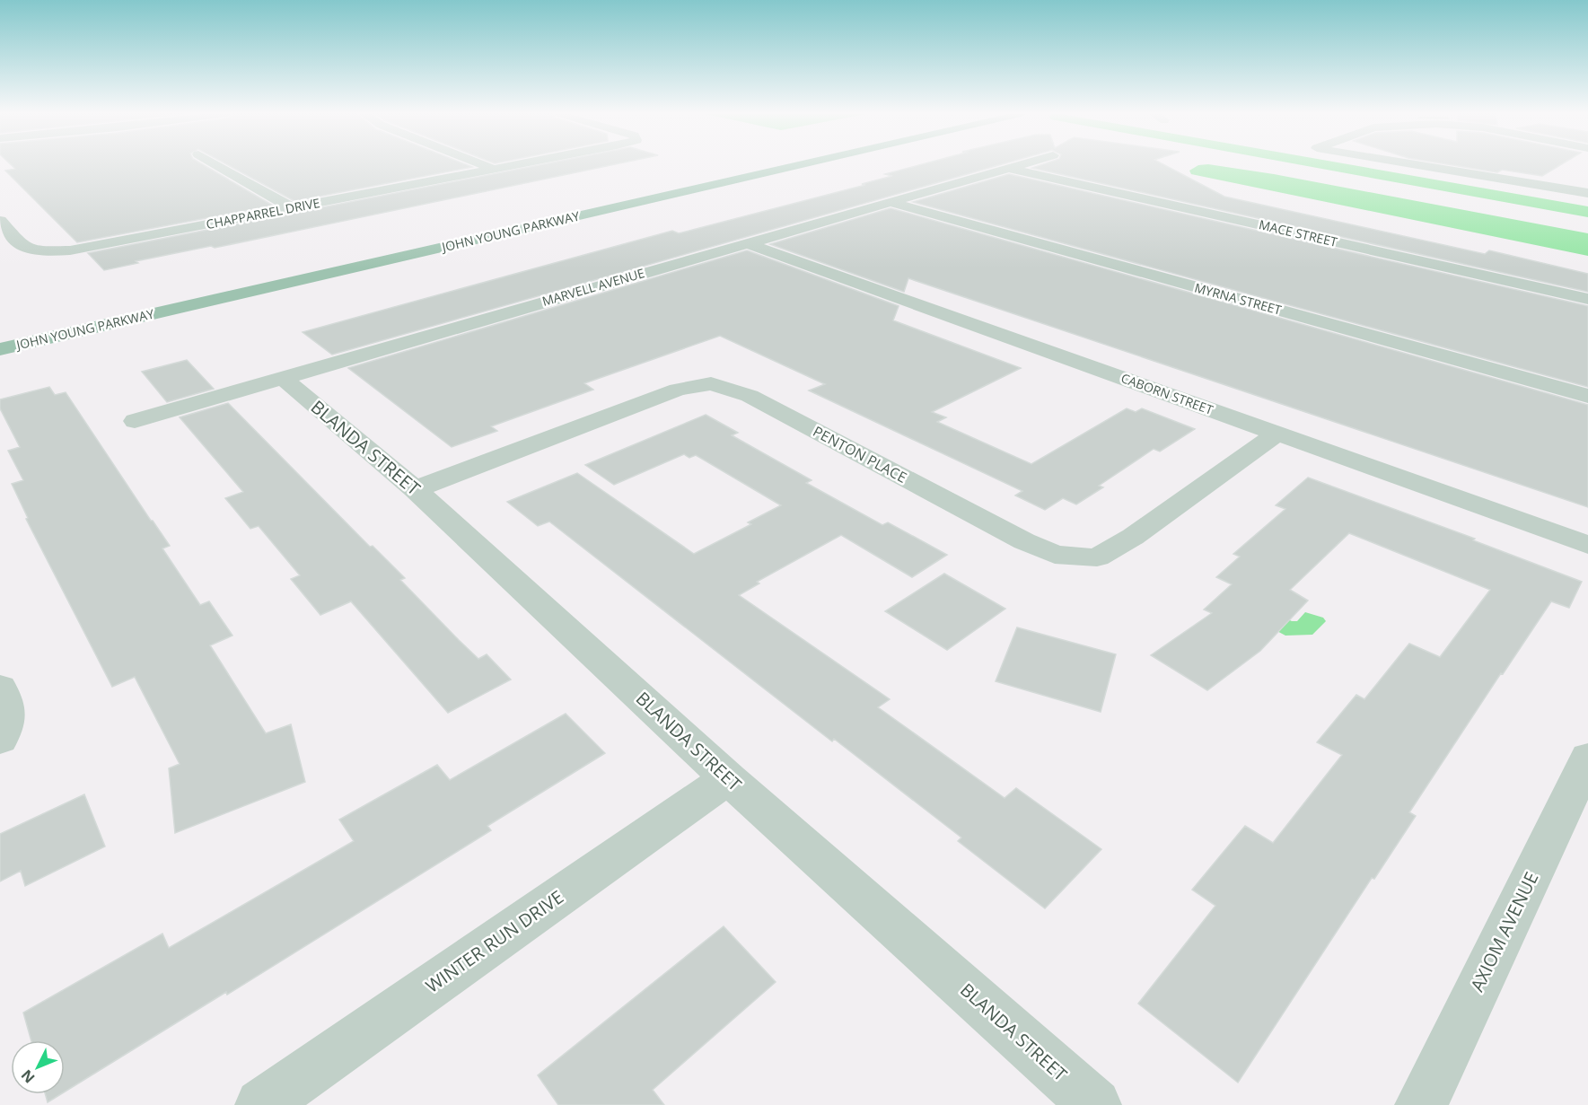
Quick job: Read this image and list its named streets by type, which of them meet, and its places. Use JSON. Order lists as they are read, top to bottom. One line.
{"streets":{"highway":["JOHN YOUNG PARKWAY"],"street":["CHAPPARREL DRIVE","MACE STREET","MARVELL AVENUE","MYRNA STREET","CABORN STREET","BLANDA STREET","PENTON PLACE","AXIOM AVENUE","WINTER RUN DRIVE"]},"crossings":[["MACE STREET","MARVELL AVENUE"],["MARVELL AVENUE","MYRNA STREET"],["MARVELL AVENUE","CABORN STREET"],["MARVELL AVENUE","BLANDA STREET"],["CABORN STREET","PENTON PLACE"],["BLANDA STREET","PENTON PLACE"],["BLANDA STREET","WINTER RUN DRIVE"]],"north":"bottom left"}
